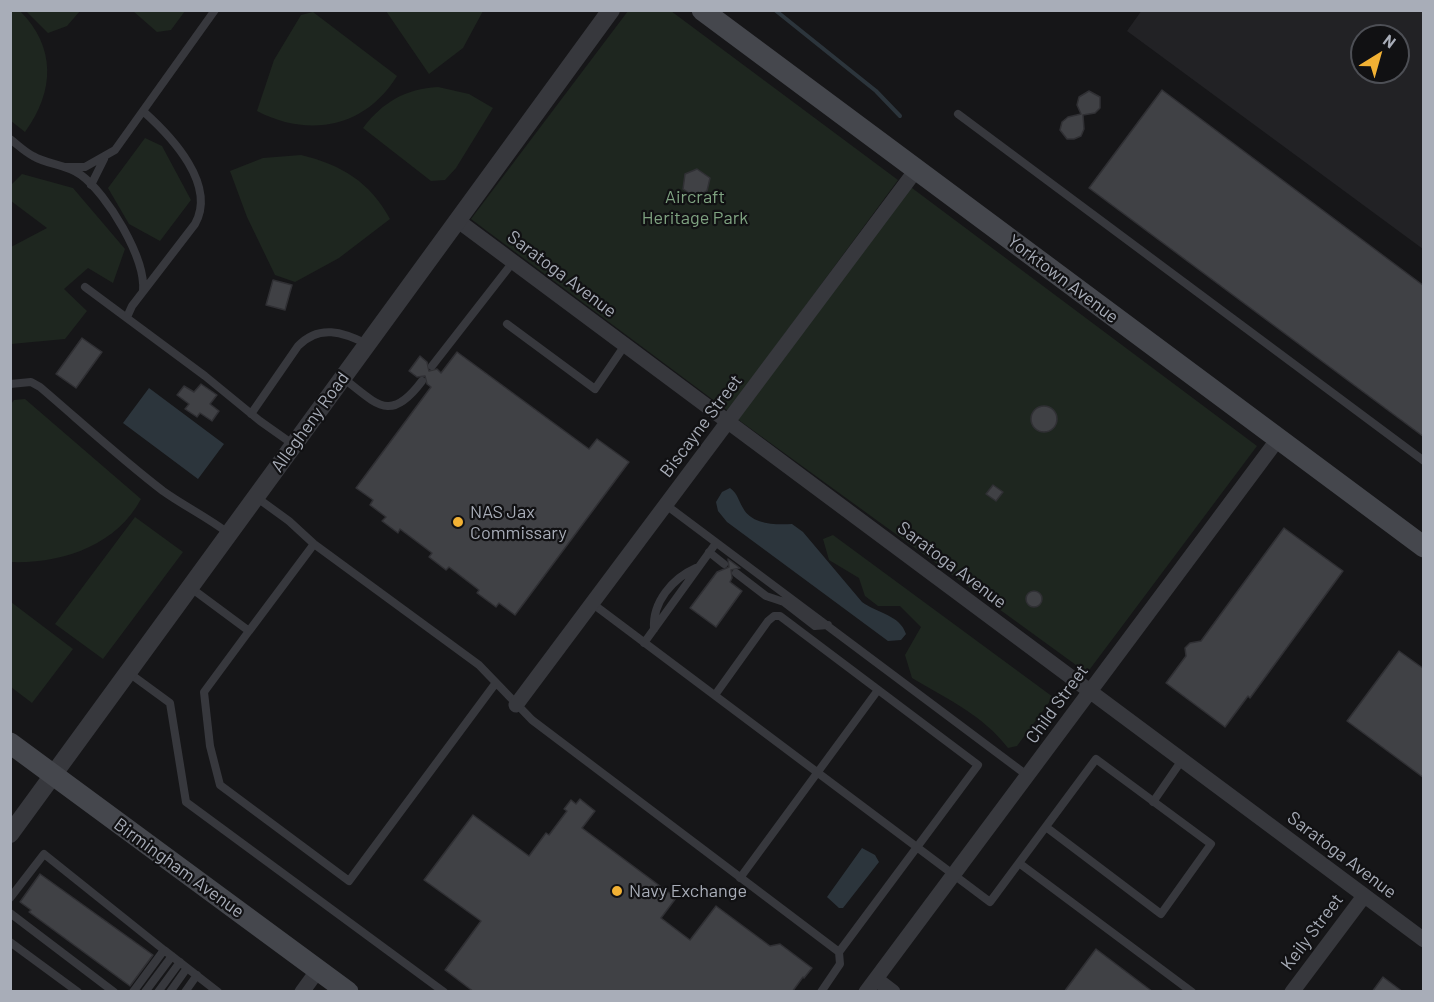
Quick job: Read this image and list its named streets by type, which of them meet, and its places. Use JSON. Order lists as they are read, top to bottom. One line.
{"streets":{"main road":["Yorktown Avenue","Birmingham Avenue"],"street":["Saratoga Avenue","Allegheny Road","Biscayne Street","Child Street","Keily Street"]},"crossings":[["Saratoga Avenue","Allegheny Road"],["Saratoga Avenue","Biscayne Street"],["Saratoga Avenue","Child Street"],["Saratoga Avenue","Keily Street"],["Yorktown Avenue","Biscayne Street"],["Yorktown Avenue","Child Street"],["Allegheny Road","Birmingham Avenue"]],"parks":["Aircraft Heritage Park"],"places":["NAS Jax Commissary","Navy Exchange"],"north":"top right"}
